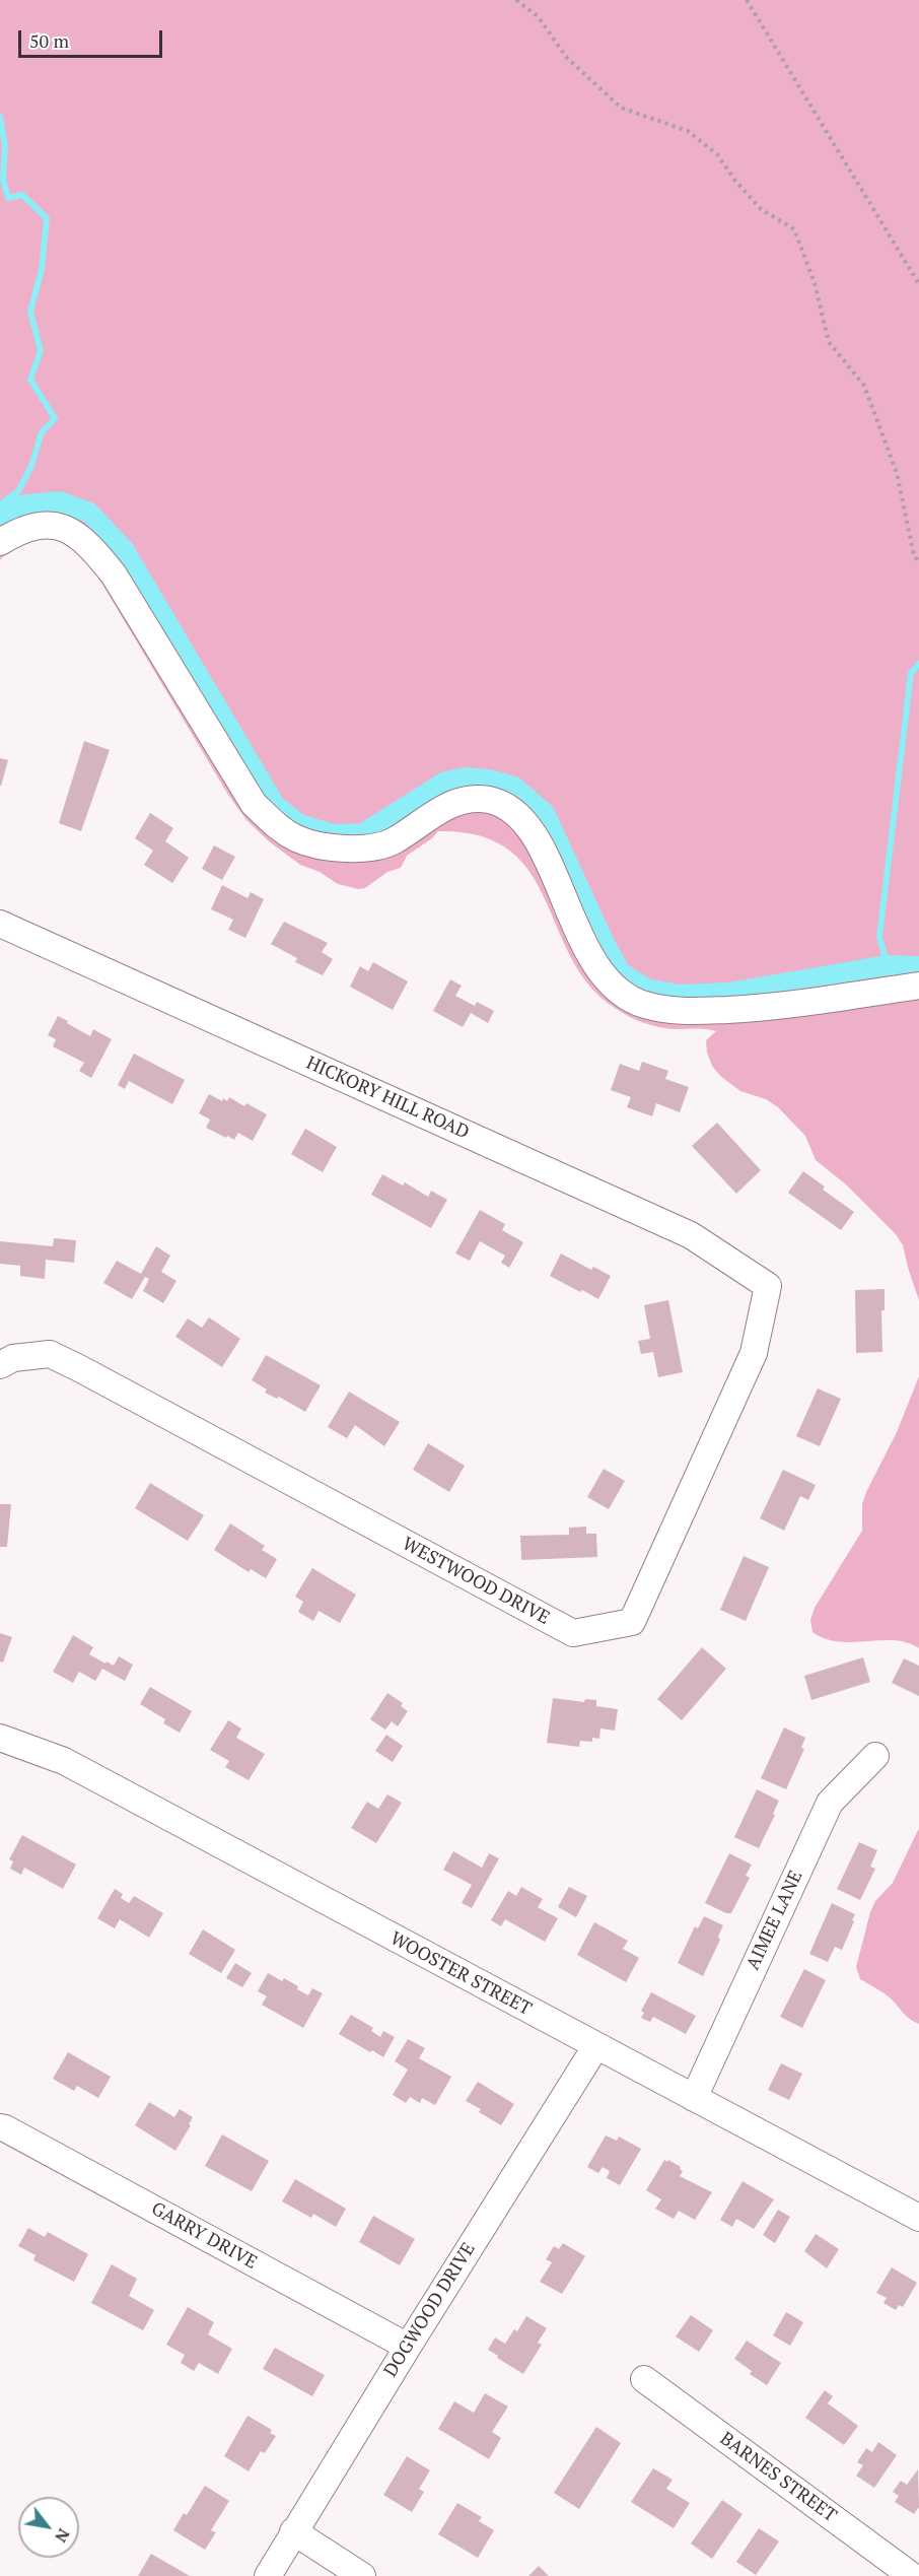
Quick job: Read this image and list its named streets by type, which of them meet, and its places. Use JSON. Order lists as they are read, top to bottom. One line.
{"streets":{"street":["HICKORY HILL ROAD","WESTWOOD DRIVE","AIMEE LANE","WOOSTER STREET","GARRY DRIVE","DOGWOOD DRIVE","BARNES STREET"]},"crossings":[["HICKORY HILL ROAD","WESTWOOD DRIVE"],["AIMEE LANE","WOOSTER STREET"],["WOOSTER STREET","DOGWOOD DRIVE"],["GARRY DRIVE","DOGWOOD DRIVE"]],"scale_bar":"50 m","north":"bottom right"}
